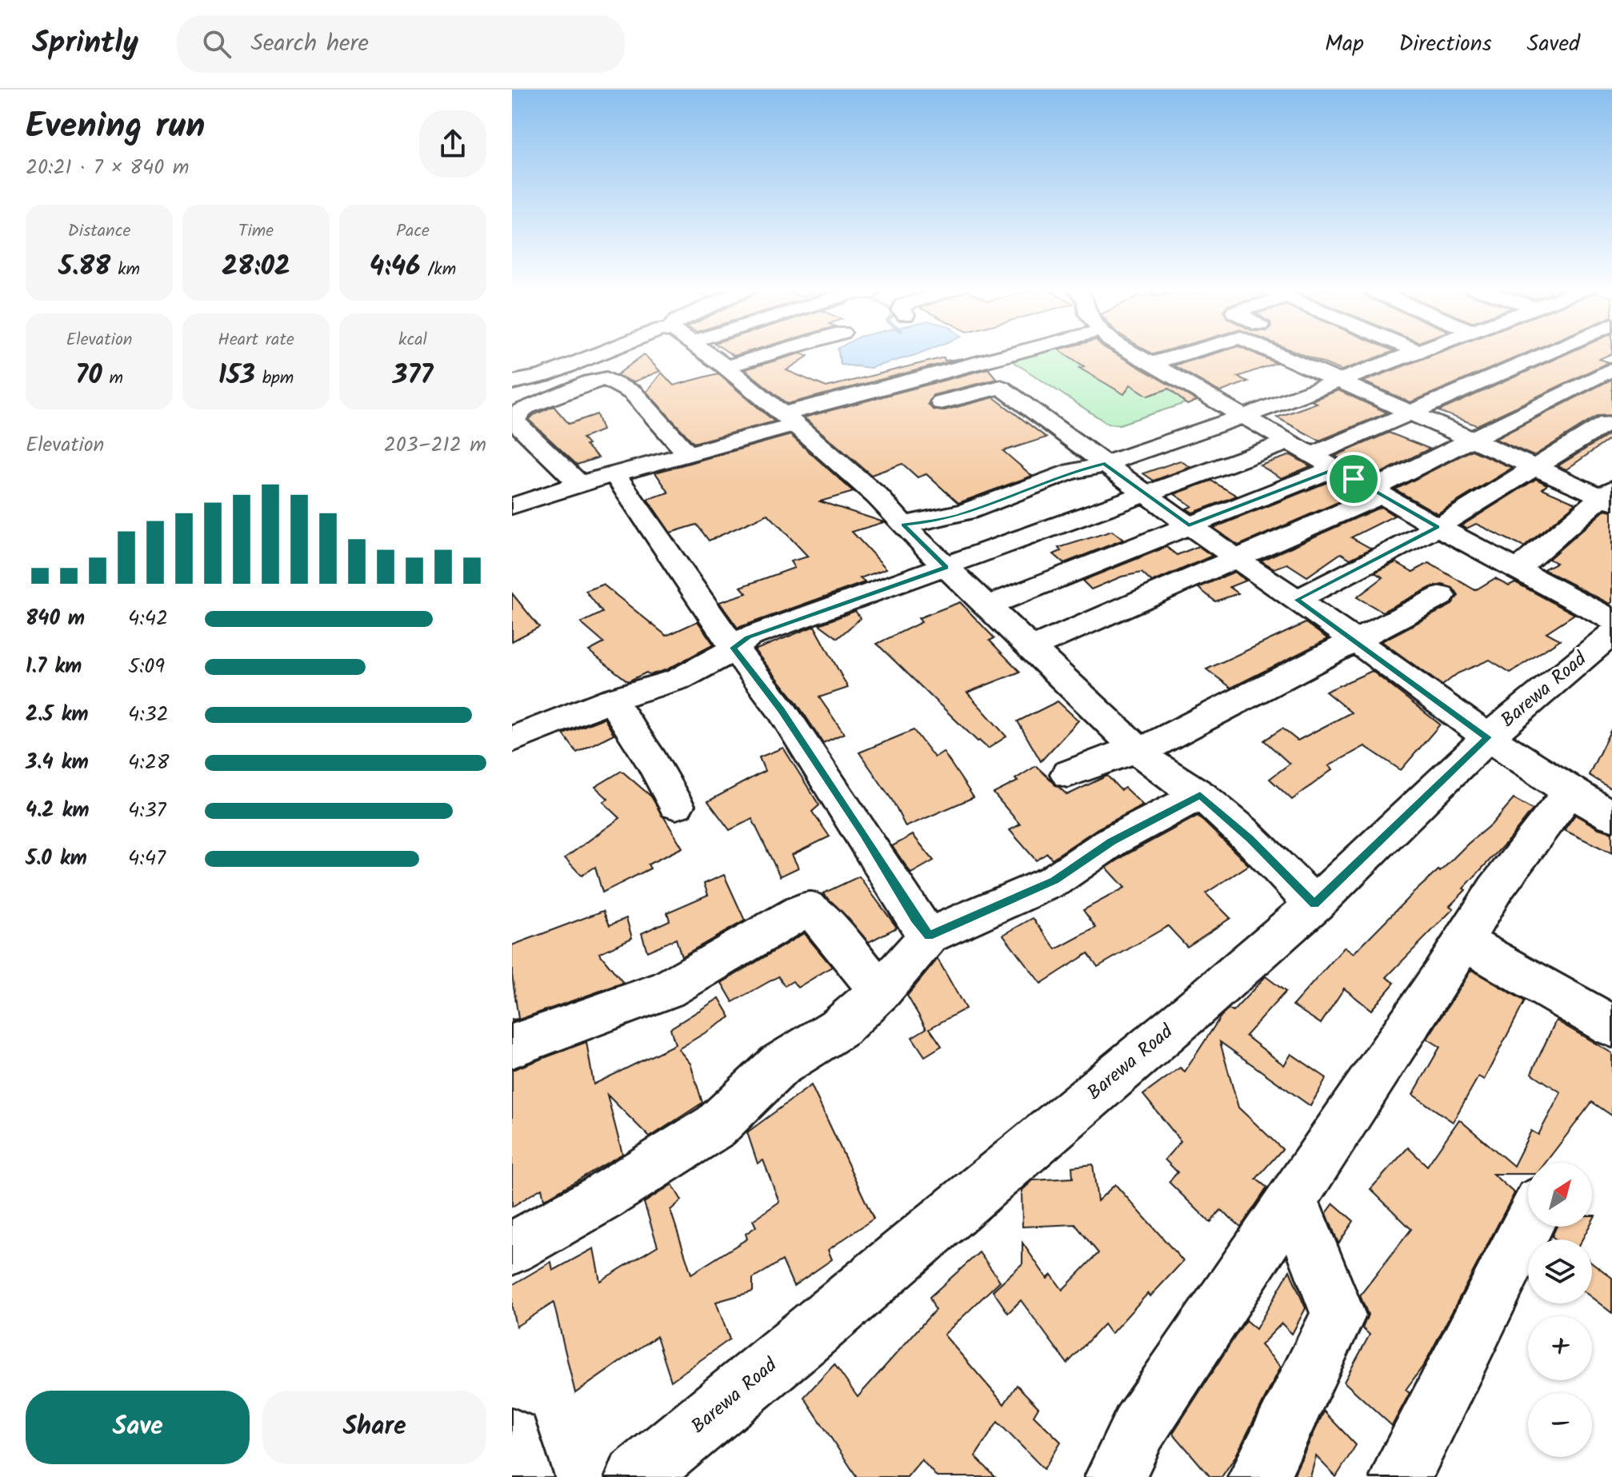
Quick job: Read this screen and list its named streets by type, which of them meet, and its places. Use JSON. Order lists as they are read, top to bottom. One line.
{"streets":{"street":["Barewa Road"]},"north":"top right","page":{"header":"Sprintly","search":"Search here","nav":["Map","Directions","Saved"],"heading":["Evening run","20:21 · 7 × 840 m"],"stats":[["Distance","5.88 km"],["Time","28:02"],["Pace","4:46 /km"],["Elevation","70 m"],["Heart rate","153 bpm"],["kcal","377"]],"chart":["Elevation","203–212 m"],"list":[{"name":"840 m","note":"4:42"},{"name":"1.7 km","note":"5:09"},{"name":"2.5 km","note":"4:32"},{"name":"3.4 km","note":"4:28"},{"name":"4.2 km","note":"4:37"},{"name":"5.0 km","note":"4:47"}],"map_buttons":["+","−"],"buttons":["Save","Share"]}}
